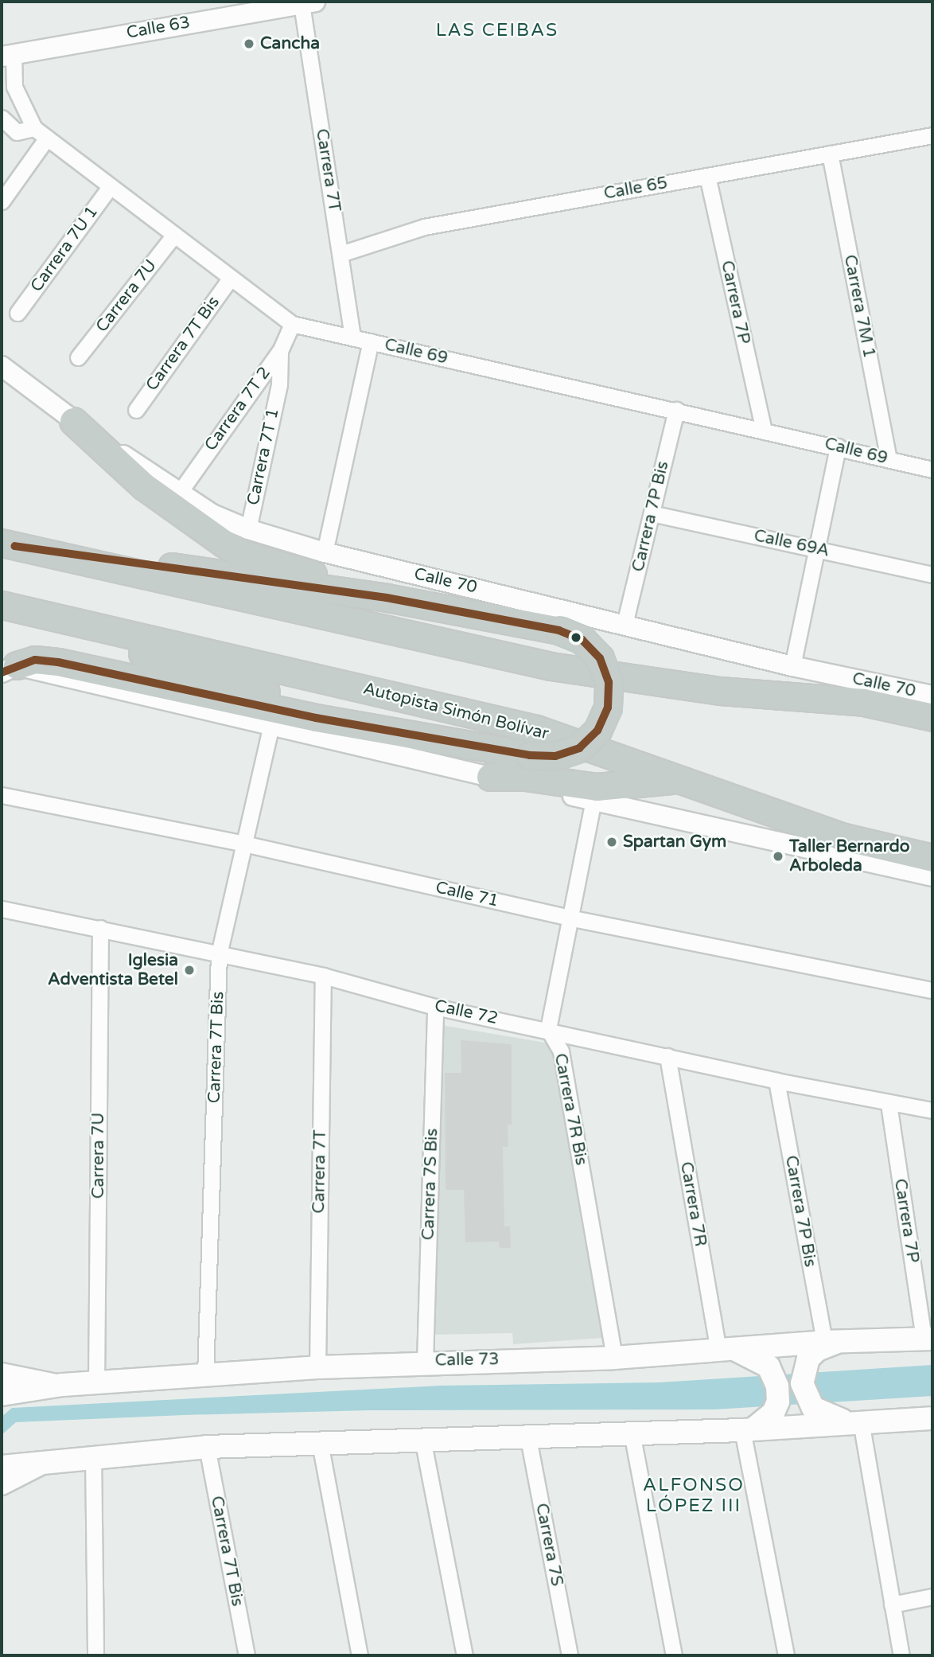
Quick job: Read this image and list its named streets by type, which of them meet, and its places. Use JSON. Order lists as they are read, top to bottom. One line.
{"streets":{"highway":["Autopista Simón Bolívar"],"main road":["Calle 73"],"street":["Calle 63","Carrera 7T","Calle 65","Carrera 7U 1","Carrera 7U","Carrera 7P","Carrera 7M 1","Carrera 7T Bis","Calle 69","Carrera 7T 2","Carrera 7T 1","Carrera 7P Bis","Calle 69A","Calle 70","Calle 71","Calle 72","Carrera 7R Bis","Carrera 7S Bis","Carrera 7R","Carrera 7S"]},"crossings":[["Calle 63","Carrera 7T"],["Calle 63","Calle 69"],["Carrera 7T","Calle 65"],["Carrera 7T","Calle 69"],["Carrera 7T","Calle 72"],["Carrera 7T","Calle 73"],["Calle 65","Carrera 7P"],["Calle 65","Carrera 7M 1"],["Carrera 7U 1","Calle 69"],["Carrera 7U","Calle 69"],["Carrera 7U","Calle 72"],["Carrera 7U","Calle 73"],["Carrera 7P","Calle 69"],["Carrera 7P","Calle 72"],["Carrera 7P","Calle 73"],["Carrera 7M 1","Calle 69"],["Carrera 7T Bis","Calle 69"],["Carrera 7T Bis","Calle 71"],["Carrera 7T Bis","Calle 72"],["Carrera 7T Bis","Calle 73"],["Calle 69","Carrera 7T 2"],["Calle 69","Carrera 7P Bis"],["Carrera 7T 2","Carrera 7T 1"],["Carrera 7T 2","Calle 70"],["Carrera 7T 1","Calle 70"],["Carrera 7P Bis","Calle 69A"],["Carrera 7P Bis","Calle 70"],["Carrera 7P Bis","Calle 72"],["Carrera 7P Bis","Calle 73"],["Calle 72","Carrera 7R Bis"],["Calle 72","Carrera 7S Bis"],["Calle 72","Carrera 7R"],["Carrera 7R Bis","Calle 73"],["Carrera 7S Bis","Calle 73"],["Carrera 7R","Calle 73"]],"districts":["LAS CEIBAS","ALFONSO LÓPEZ III"],"places":["Cancha","Spartan Gym","Taller Bernardo Arboleda","Iglesia Adventista Betel"]}
